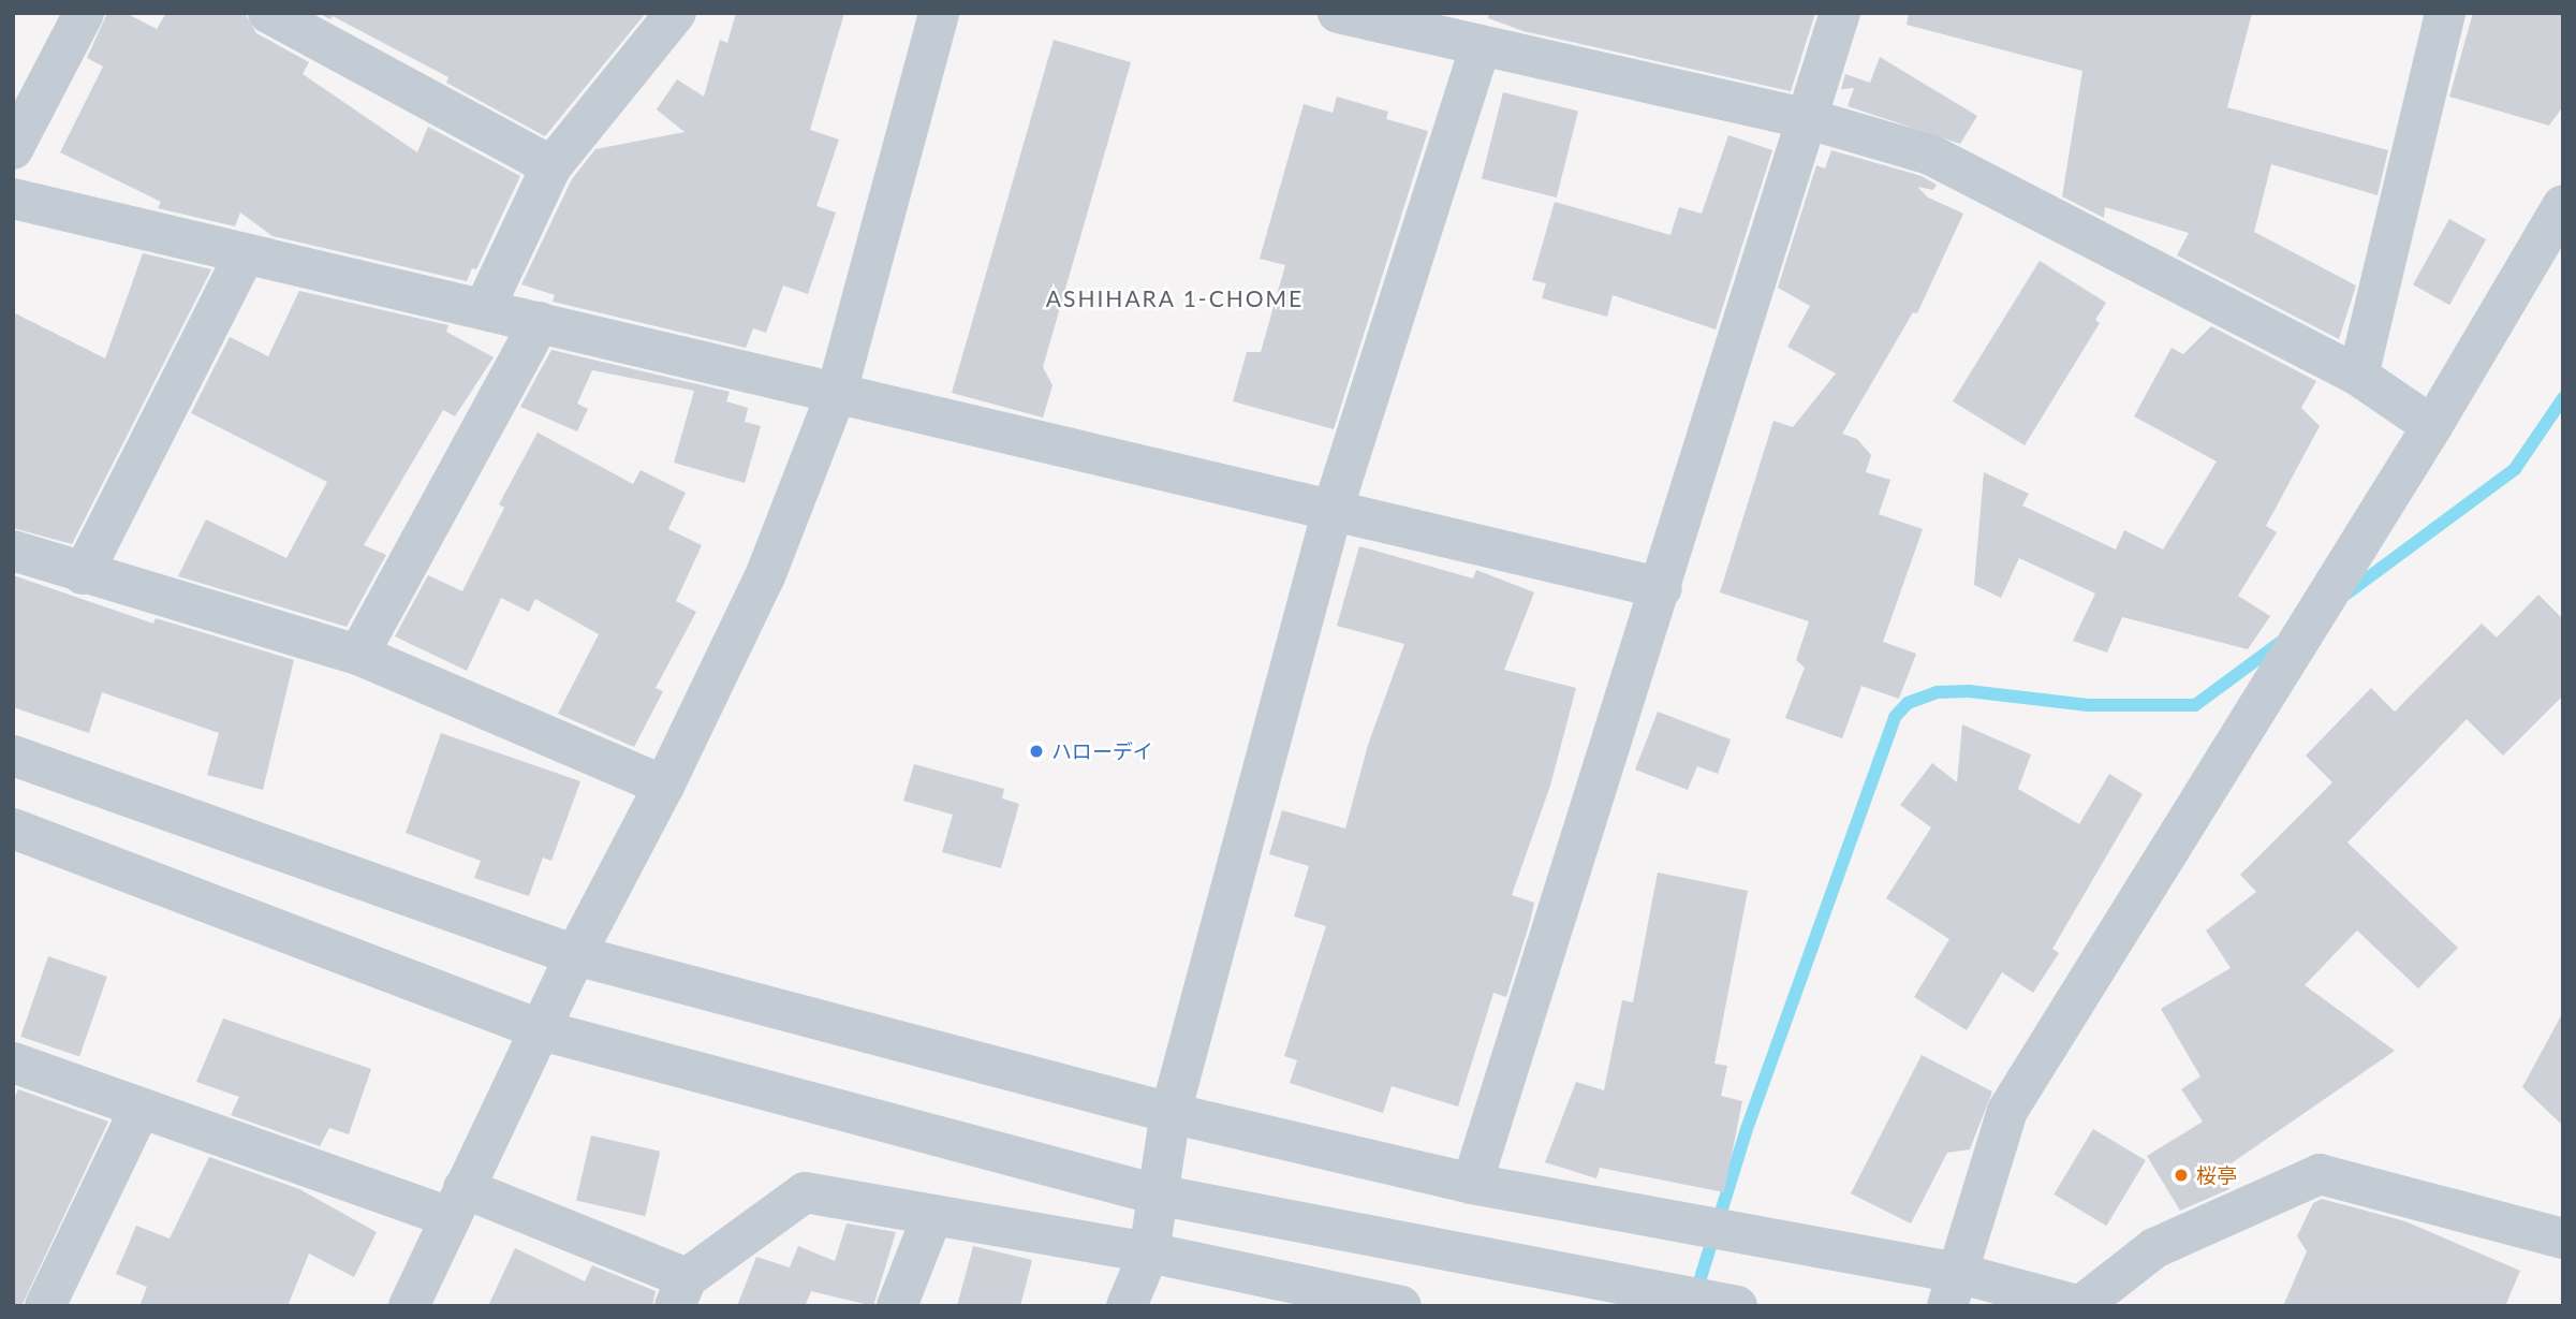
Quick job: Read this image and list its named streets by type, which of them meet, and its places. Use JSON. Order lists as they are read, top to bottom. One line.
{"districts":["ASHIHARA 1-CHOME"],"places":["ハローデイ","桜亭"]}
